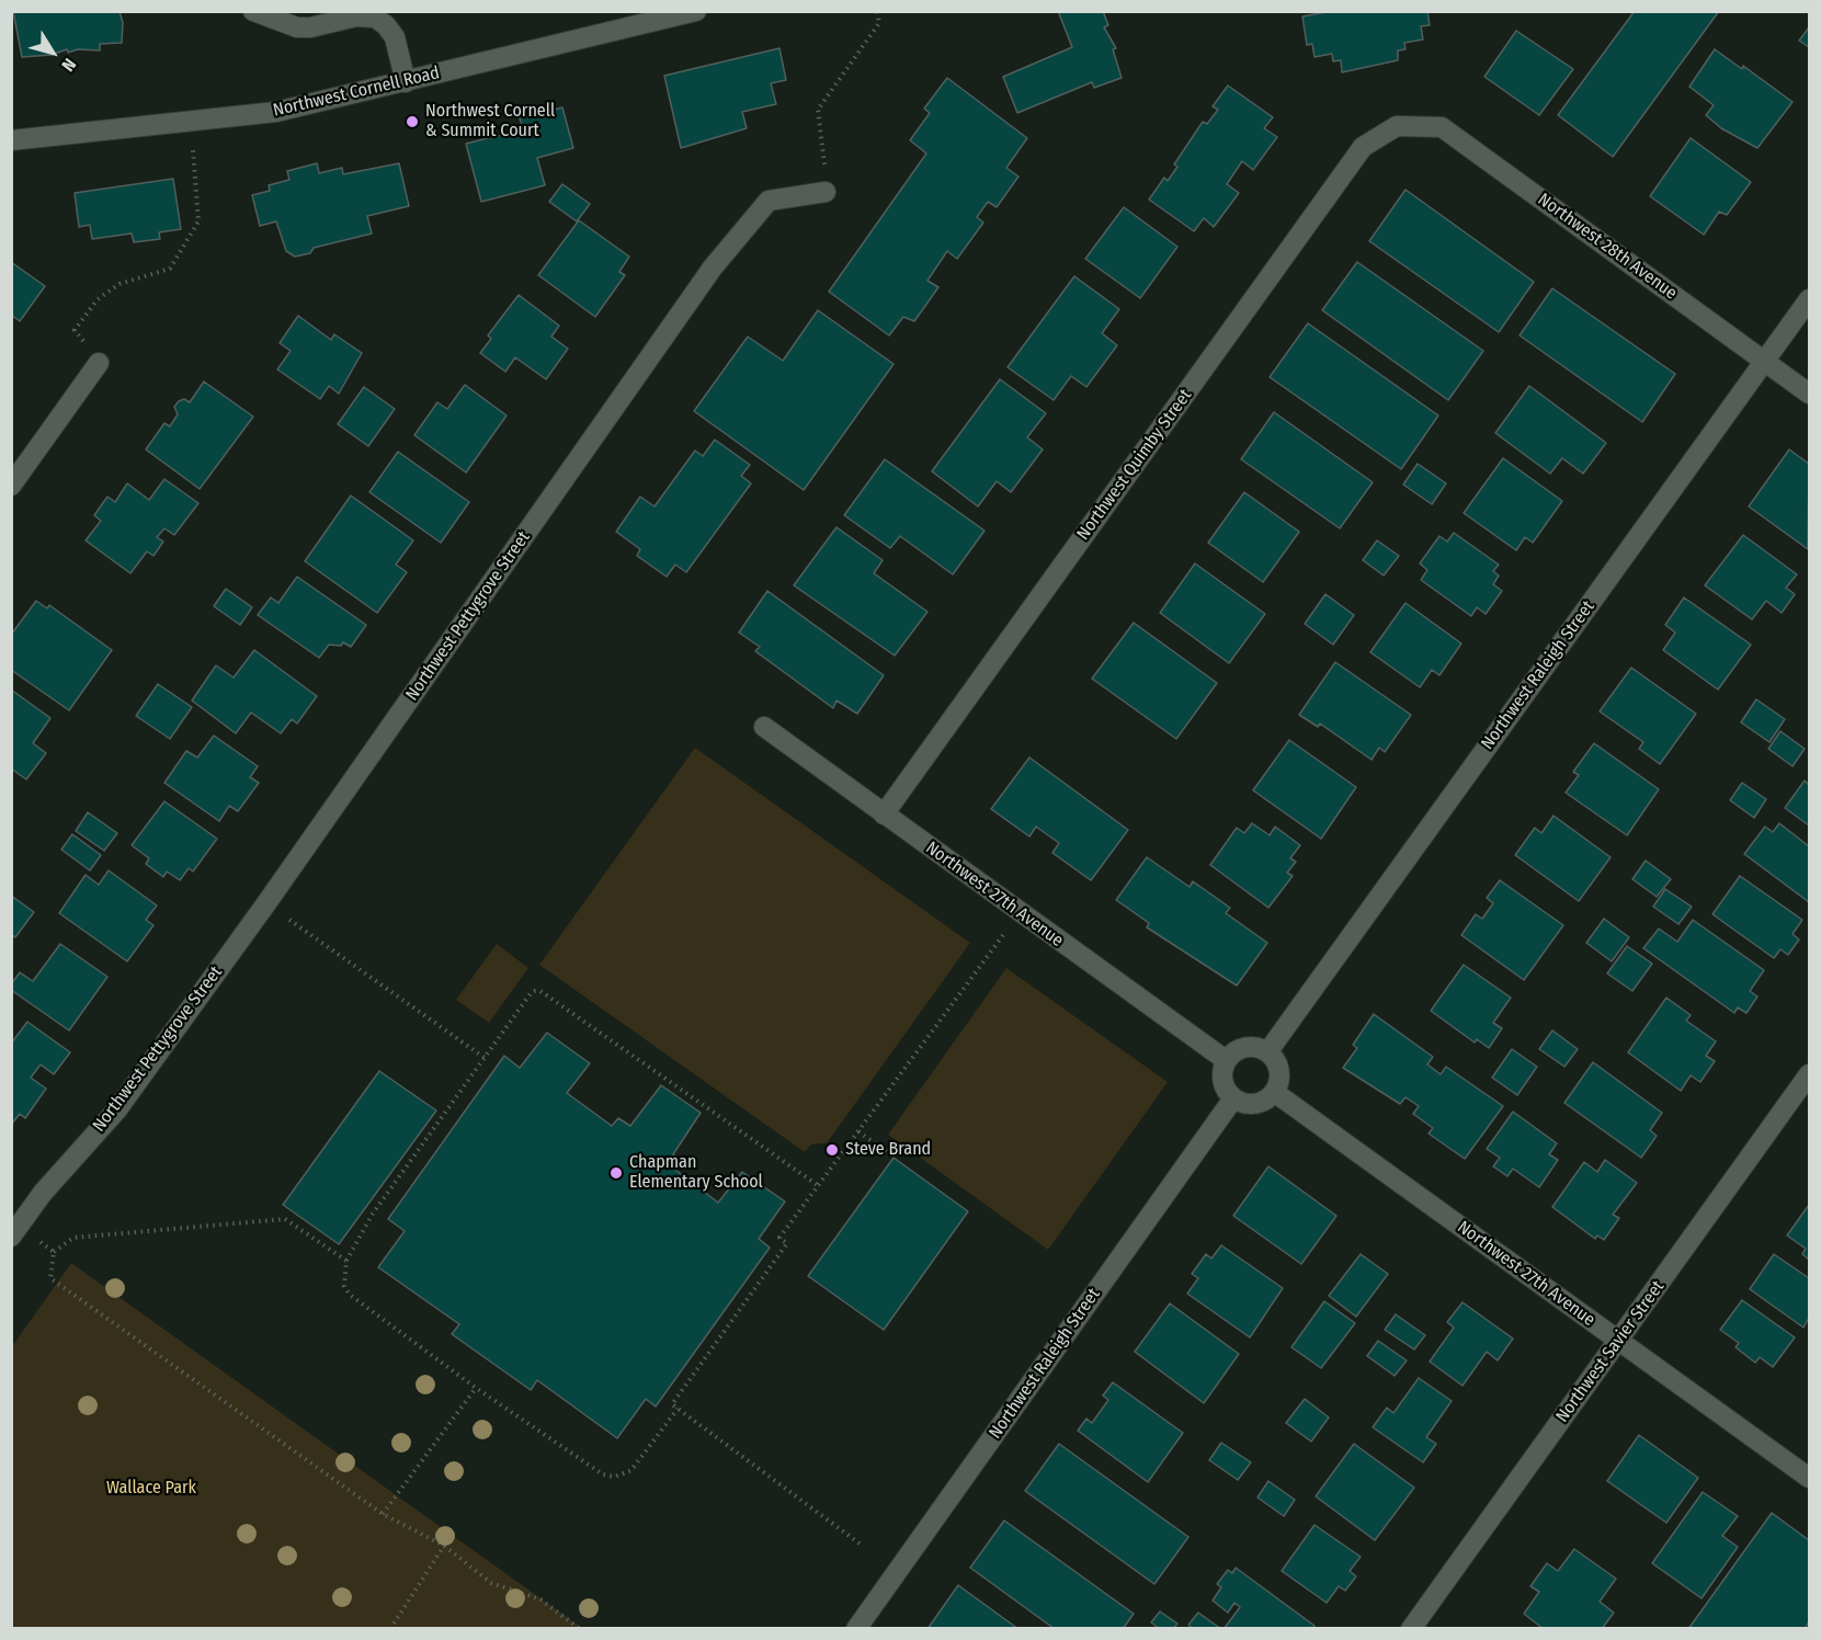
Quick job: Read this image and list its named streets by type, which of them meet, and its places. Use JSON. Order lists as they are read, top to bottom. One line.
{"streets":{"street":["Northwest Cornell Road","Northwest 28th Avenue","Northwest Quimby Street","Northwest Pettygrove Street","Northwest Raleigh Street","Northwest 27th Avenue","Northwest Savier Street"]},"crossings":[["Northwest 28th Avenue","Northwest Quimby Street"],["Northwest 28th Avenue","Northwest Raleigh Street"],["Northwest Quimby Street","Northwest 27th Avenue"],["Northwest Raleigh Street","Northwest 27th Avenue"],["Northwest 27th Avenue","Northwest Savier Street"]],"parks":["Wallace Park"],"places":["Northwest Cornell & Summit Court","Steve Brand","Chapman Elementary School"],"north":"bottom right"}
